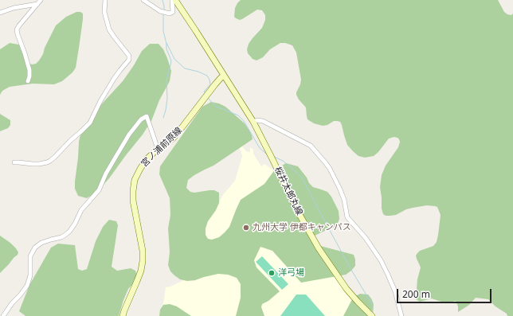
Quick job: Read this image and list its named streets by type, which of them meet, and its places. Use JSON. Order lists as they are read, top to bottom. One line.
{"streets":{"main road":["宮ノ浦前原線","桜井太郎丸線"]},"crossings":[["宮ノ浦前原線","桜井太郎丸線"]],"places":["九州大学 伊都キャンパス","洋弓場"],"scale_bar":"200 m"}
